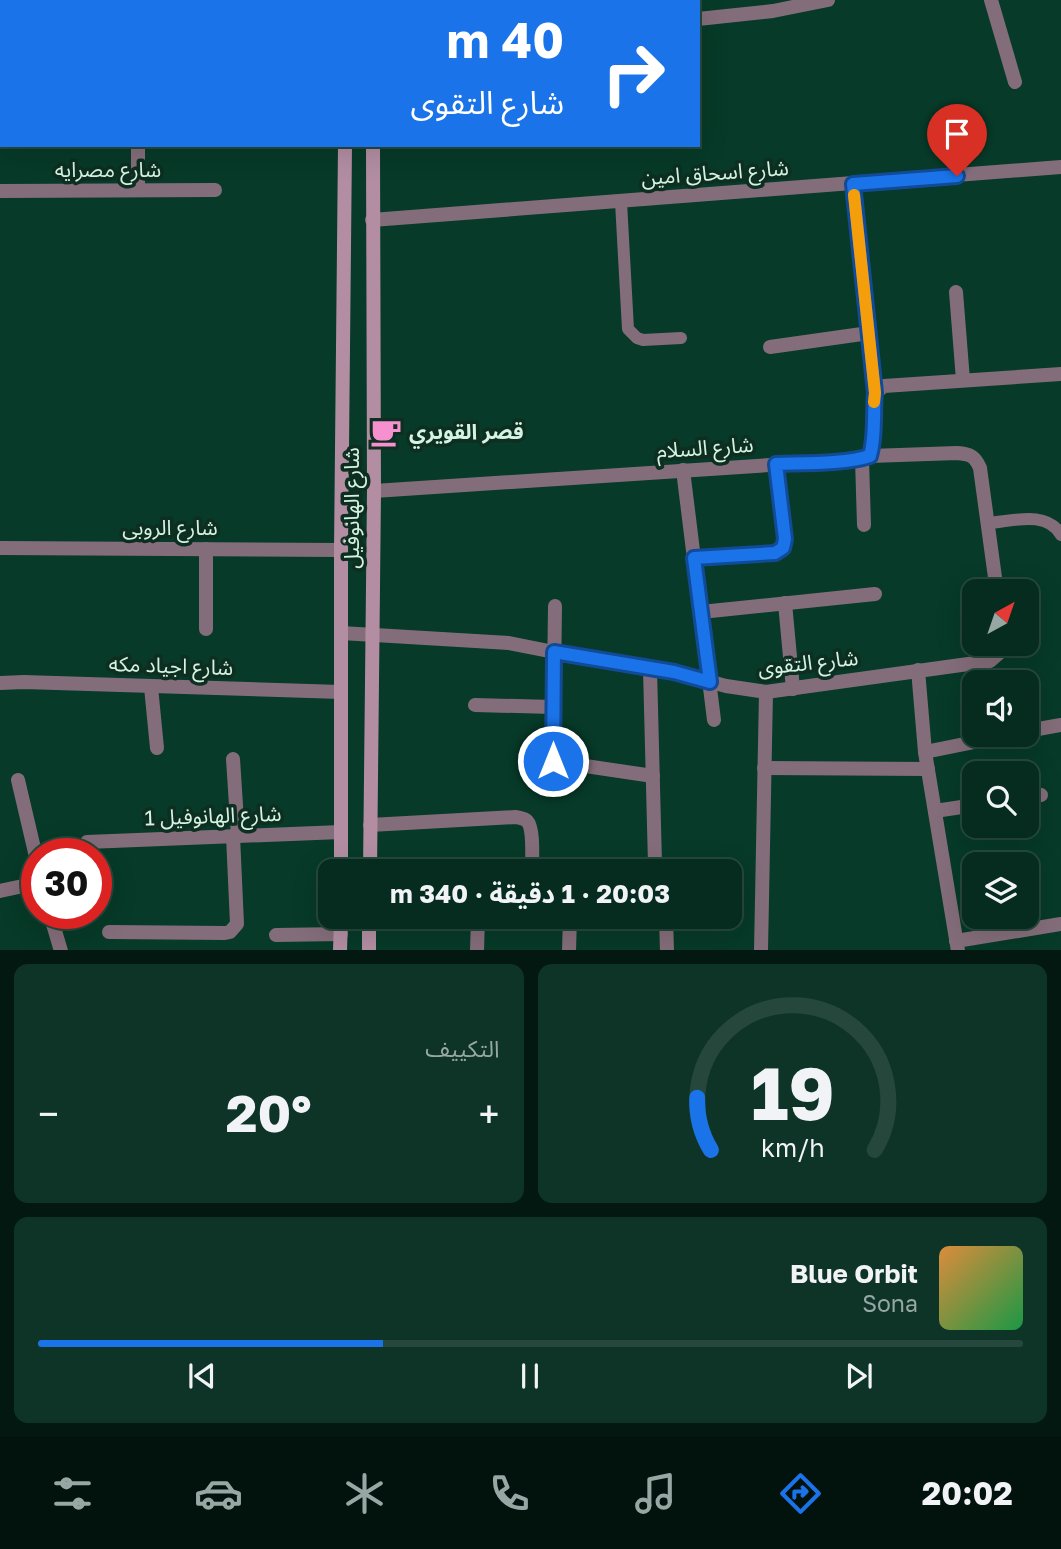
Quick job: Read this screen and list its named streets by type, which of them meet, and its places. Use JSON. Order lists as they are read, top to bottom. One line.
{"streets":{"street":["شارع مصرايه","شارع اسحاق امين","شارع السلام","شارع الهانوفيل","شارع الروبى","شارع التقوى","شارع اجياد مكه","شارع الهانوفيل 1"]},"crossings":[["شارع اسحاق امين","شارع الهانوفيل"],["شارع السلام","شارع الهانوفيل"],["شارع الهانوفيل","شارع الروبى"],["شارع الهانوفيل","شارع التقوى"],["شارع الهانوفيل","شارع اجياد مكه"],["شارع الهانوفيل","شارع الهانوفيل 1"]],"places":{"cafe":["قصر القويري"]},"north":"top right","page":{"turn":["40 m","شارع التقوى"],"limit":"30","trip":"20:03 · 1 دقيقة · 340 m","tile":"التكييف","heat":["−","20°","+"],"song":["Blue Orbit","Sona"],"tabs":"20:02","gauge":["19","km/h"]}}
